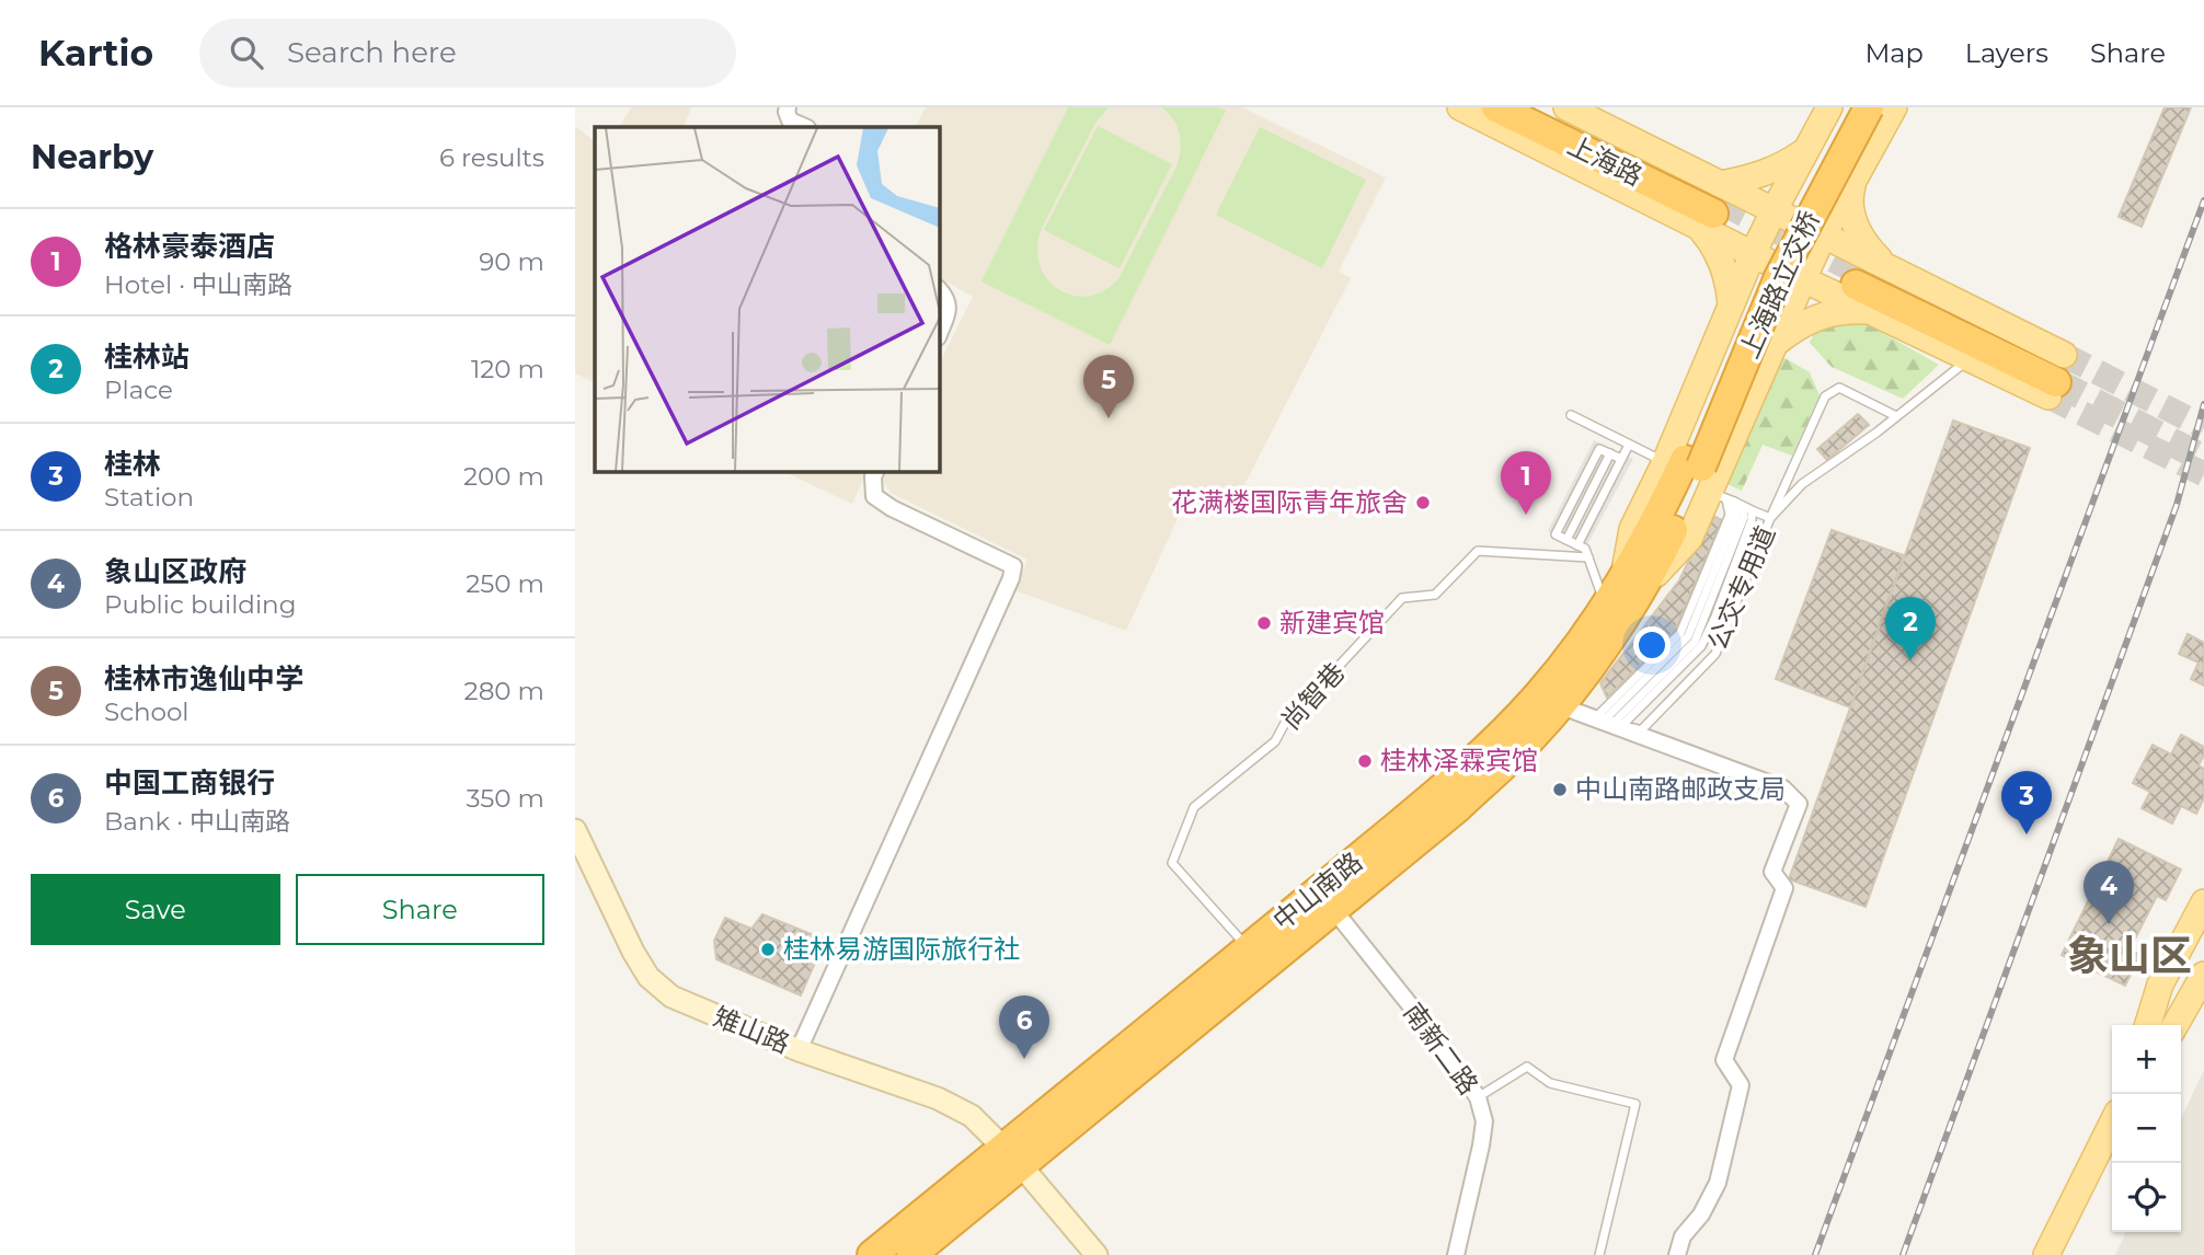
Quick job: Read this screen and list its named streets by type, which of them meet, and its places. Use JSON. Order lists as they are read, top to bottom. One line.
{"streets":{"highway":["上海路","上海路立交桥","中山南路"],"street":["雉山路","南新二路"],"lane":["公交专用道","尚智巷"]},"crossings":[["上海路立交桥","中山南路"],["尚智巷","中山南路"],["中山南路","雉山路"],["中山南路","南新二路"]],"districts":["象山区"],"places":["花满楼国际青年旅舍","新建宾馆","桂林泽霖宾馆","中山南路邮政支局","桂林易游国际旅行社"],"page":{"header":"Kartio","search":"Search here","nav":["Map","Layers","Share"],"heading":["Nearby","6 results"],"list":[{"mark":"1","name":"格林豪泰酒店","note":"Hotel · 中山南路","value":"90 m"},{"mark":"2","name":"桂林站","note":"Place","value":"120 m"},{"mark":"3","name":"桂林","note":"Station","value":"200 m"},{"mark":"4","name":"象山区政府","note":"Public building","value":"250 m"},{"mark":"5","name":"桂林市逸仙中学","note":"School","value":"280 m"},{"mark":"6","name":"中国工商银行","note":"Bank · 中山南路","value":"350 m"}],"pins":["5","1","2","3","4","6"],"buttons":["Save","Share"],"map_buttons":["+","−"]}}
